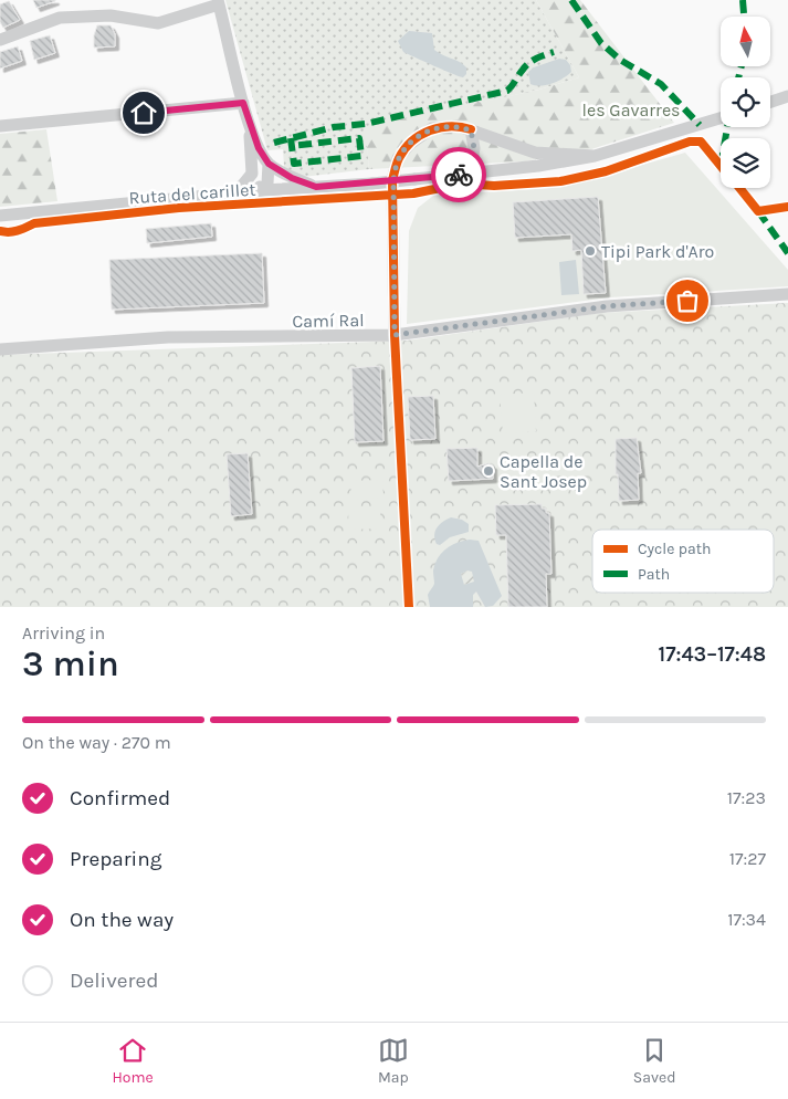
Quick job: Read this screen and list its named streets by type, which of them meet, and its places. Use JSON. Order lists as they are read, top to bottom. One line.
{"streets":{"street":["Camí Ral"],"cycle path":["Ruta del carillet"]},"parks":["les Gavarres"],"places":["Tipi Park d'Aro","Capella de Sant Josep"],"legend":["Cycle path","Path"],"north":"top","page":{"heading":["3 min","Arriving in","17:43–17:48"],"bar":"On the way · 270 m","list":[["Confirmed","17:23"],["Preparing","17:27"],["On the way","17:34"],"Delivered"],"tabs":["Home","Map","Saved"]}}
